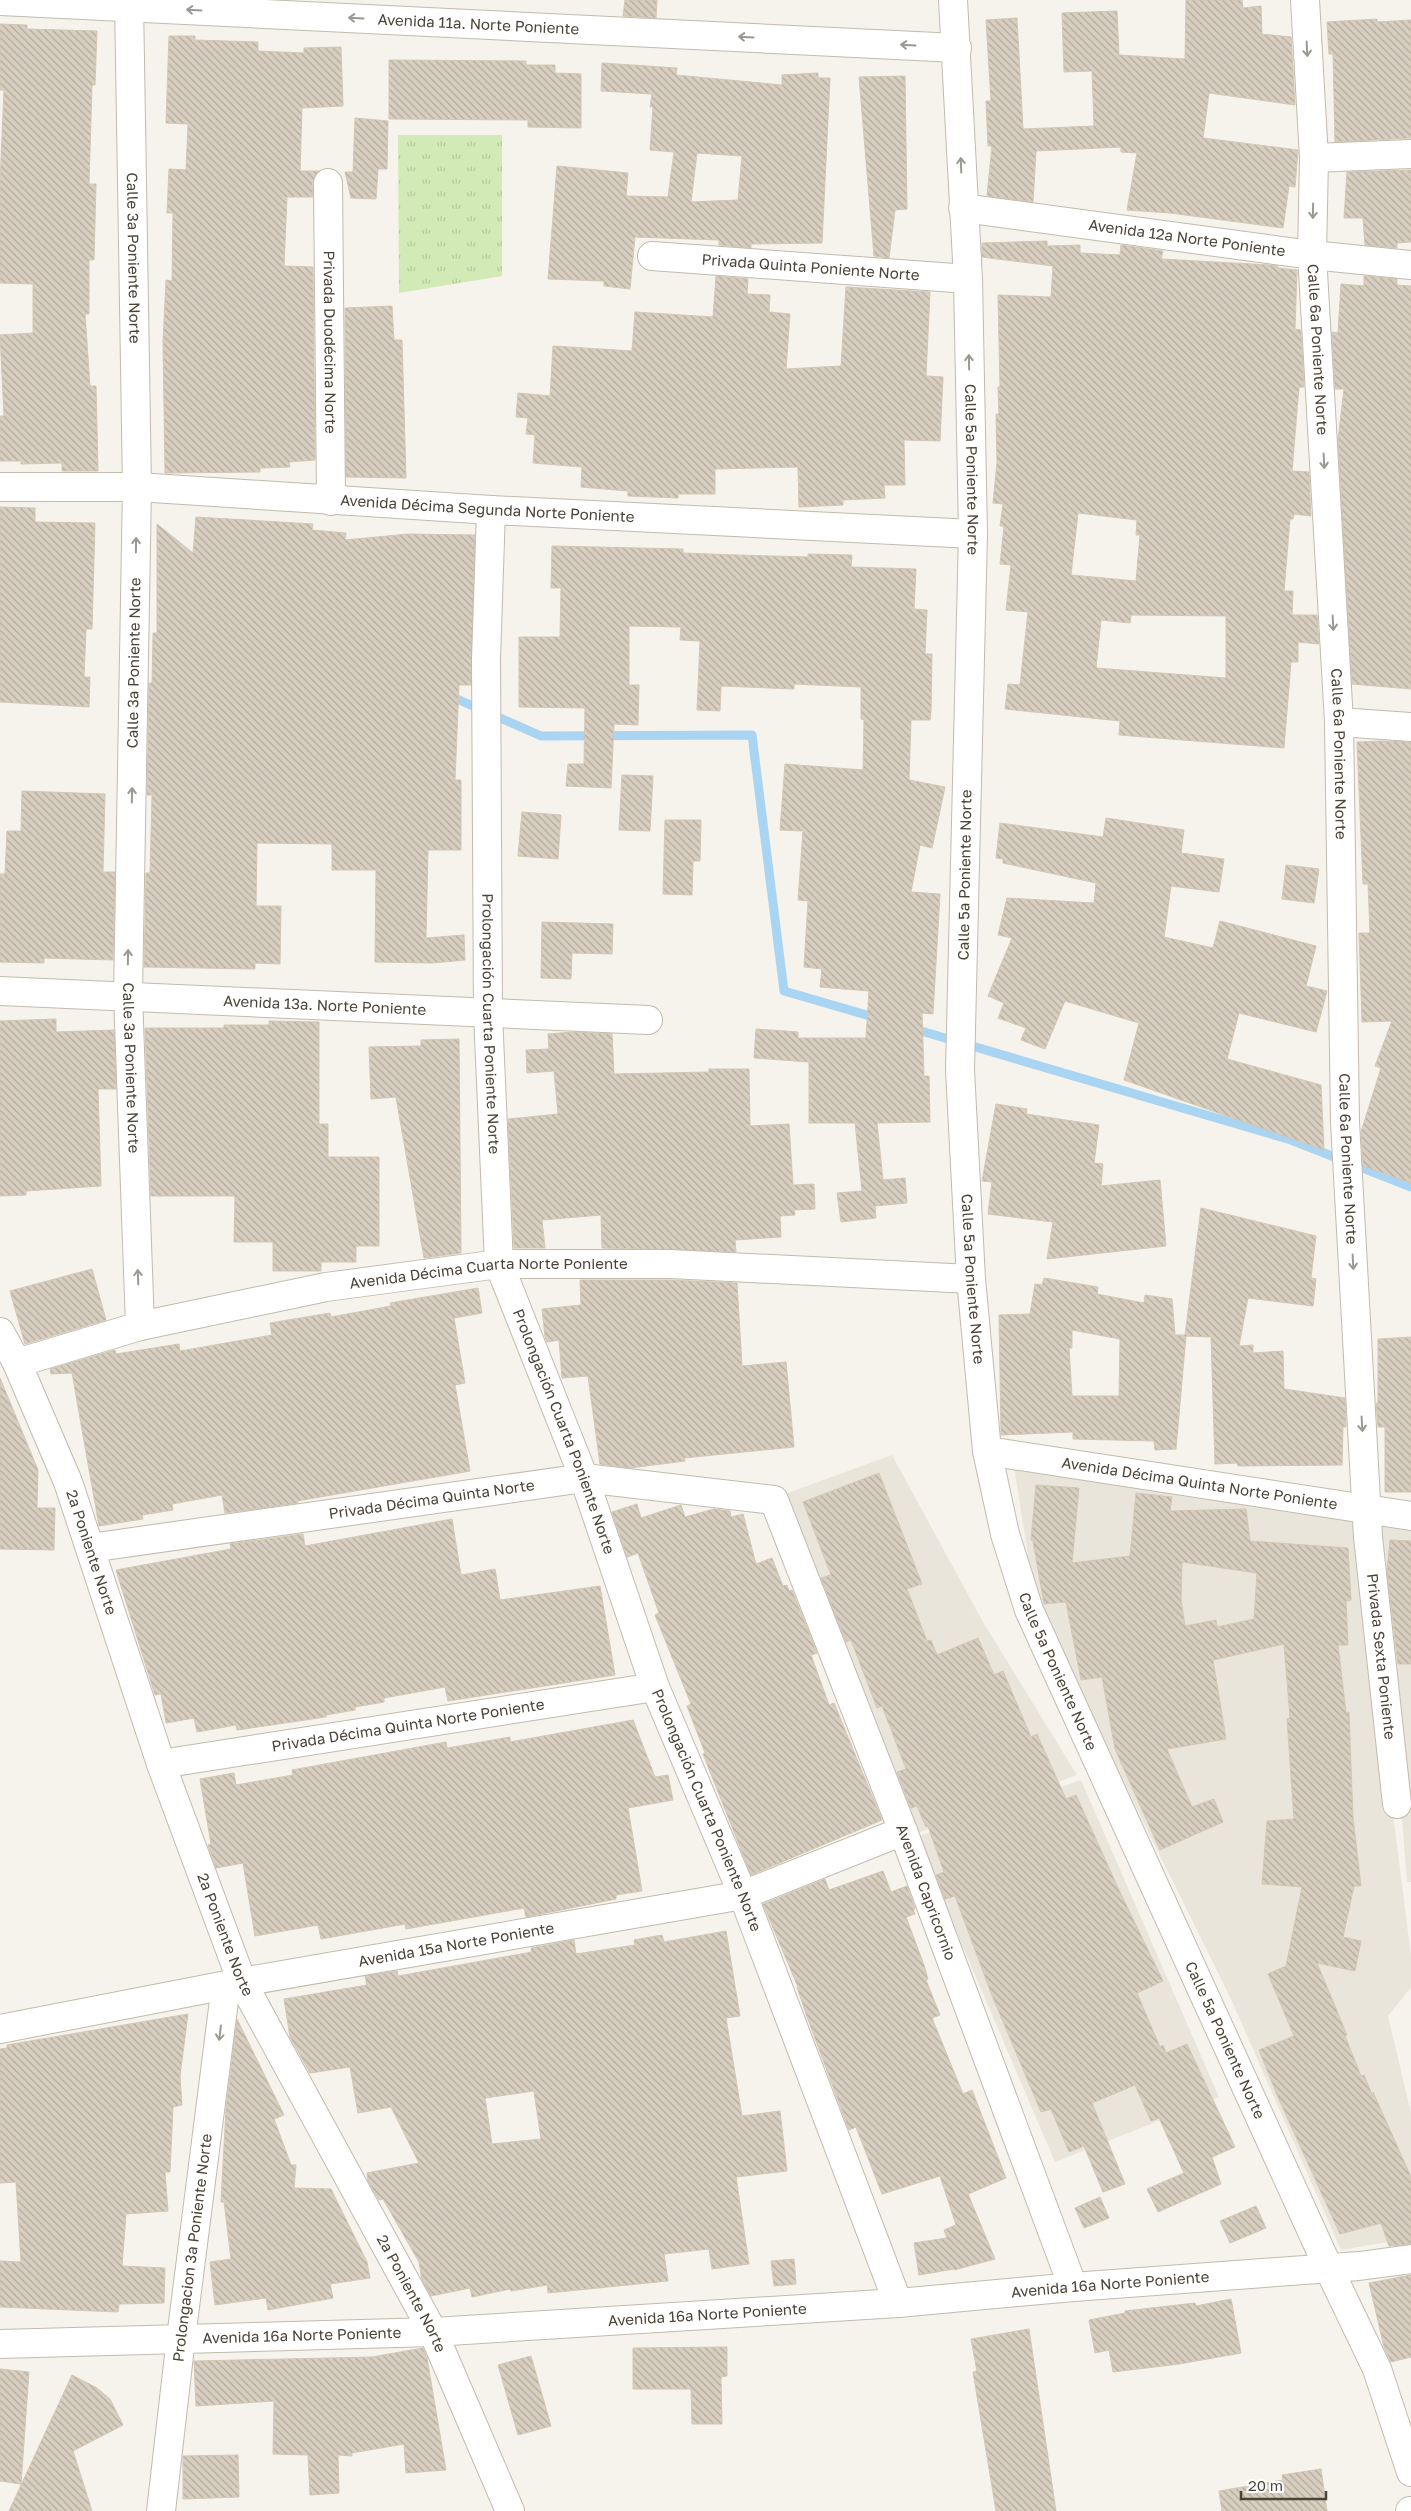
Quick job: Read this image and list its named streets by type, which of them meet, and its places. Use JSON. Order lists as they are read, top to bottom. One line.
{"streets":{"street":["Avenida 11a. Norte Poniente","Avenida 12a Norte Poniente","Calle 3a Poniente Norte","Privada Quinta Poniente Norte","Privada Duodécima Norte","Calle 6a Poniente Norte","Calle 5a Poniente Norte","Avenida Décima Segunda Norte Poniente","Avenida 13a. Norte Poniente","Prolongación Cuarta Poniente Norte","Avenida Décima Cuarta Norte Poniente","Avenida Décima Quinta Norte Poniente","Privada Décima Quinta Norte","2a Poniente Norte","Privada Sexta Poniente","Privada Décima Quinta Norte Poniente","Avenida Capricornio","Avenida 15a Norte Poniente","Prolongacion 3a Poniente Norte","Avenida 16a Norte Poniente"]},"crossings":[["Avenida 11a. Norte Poniente","Calle 3a Poniente Norte"],["Avenida 11a. Norte Poniente","Calle 5a Poniente Norte"],["Avenida 12a Norte Poniente","Calle 6a Poniente Norte"],["Avenida 12a Norte Poniente","Calle 5a Poniente Norte"],["Calle 3a Poniente Norte","Avenida Décima Segunda Norte Poniente"],["Calle 3a Poniente Norte","Avenida 13a. Norte Poniente"],["Calle 3a Poniente Norte","Avenida Décima Cuarta Norte Poniente"],["Privada Quinta Poniente Norte","Calle 5a Poniente Norte"],["Privada Duodécima Norte","Avenida Décima Segunda Norte Poniente"],["Calle 6a Poniente Norte","Avenida Décima Quinta Norte Poniente"],["Calle 6a Poniente Norte","Privada Sexta Poniente"],["Calle 5a Poniente Norte","Avenida Décima Segunda Norte Poniente"],["Calle 5a Poniente Norte","Avenida Décima Cuarta Norte Poniente"],["Calle 5a Poniente Norte","Avenida Décima Quinta Norte Poniente"],["Calle 5a Poniente Norte","Avenida 16a Norte Poniente"],["Avenida Décima Segunda Norte Poniente","Prolongación Cuarta Poniente Norte"],["Avenida 13a. Norte Poniente","Prolongación Cuarta Poniente Norte"],["Prolongación Cuarta Poniente Norte","Avenida Décima Cuarta Norte Poniente"],["Prolongación Cuarta Poniente Norte","Privada Décima Quinta Norte"],["Prolongación Cuarta Poniente Norte","Privada Décima Quinta Norte Poniente"],["Prolongación Cuarta Poniente Norte","Avenida 15a Norte Poniente"],["Prolongación Cuarta Poniente Norte","Avenida 16a Norte Poniente"],["Avenida Décima Cuarta Norte Poniente","2a Poniente Norte"],["Avenida Décima Quinta Norte Poniente","Privada Sexta Poniente"],["Privada Décima Quinta Norte","2a Poniente Norte"],["Privada Décima Quinta Norte","Avenida Capricornio"],["2a Poniente Norte","Privada Décima Quinta Norte Poniente"],["2a Poniente Norte","Avenida 15a Norte Poniente"],["2a Poniente Norte","Prolongacion 3a Poniente Norte"],["2a Poniente Norte","Avenida 16a Norte Poniente"],["Avenida Capricornio","Avenida 15a Norte Poniente"],["Avenida Capricornio","Avenida 16a Norte Poniente"],["Avenida 15a Norte Poniente","Prolongacion 3a Poniente Norte"],["Prolongacion 3a Poniente Norte","Avenida 16a Norte Poniente"]],"one_way":["Avenida 11a. Norte Poniente","Calle 3a Poniente Norte","Calle 6a Poniente Norte","Prolongacion 3a Poniente Norte"],"scale_bar":"20 m"}
